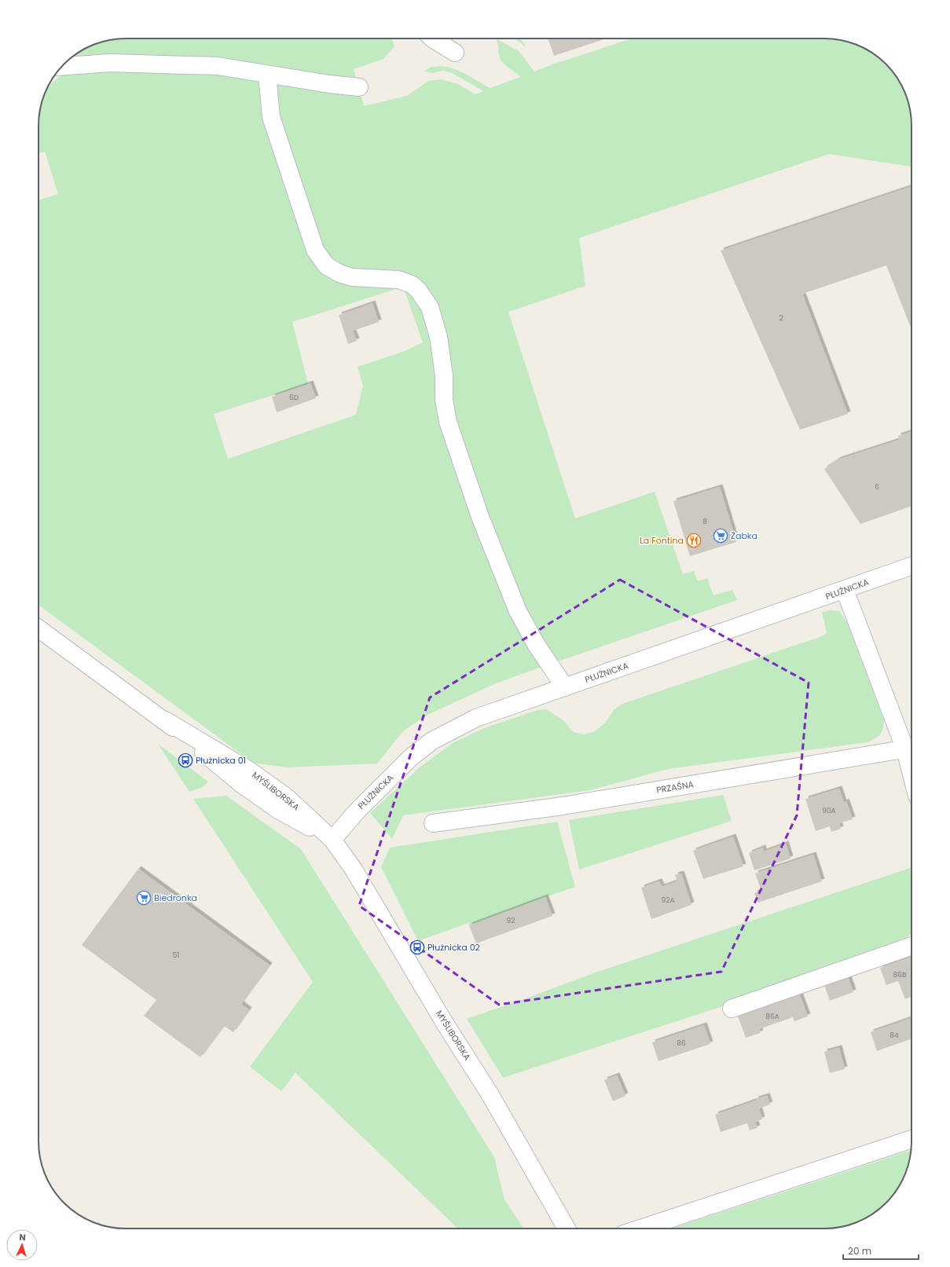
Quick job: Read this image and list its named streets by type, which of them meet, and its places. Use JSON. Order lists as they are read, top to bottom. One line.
{"streets":{"street":["PŁUŻNICKA","PRZAŚNA","MYŚLIBORSKA"]},"crossings":[["PŁUŻNICKA","MYŚLIBORSKA"]],"places":{"supermarket":["Żabka","Biedronka"],"restaurant":["La Fontina"],"bus stop":["Płużnicka 01","Płużnicka 02"]},"house_numbers":["2","6D","6","8","90A","92A","92","51","86B","86A","84","86"],"scale_bar":"20 m","north":"top"}
